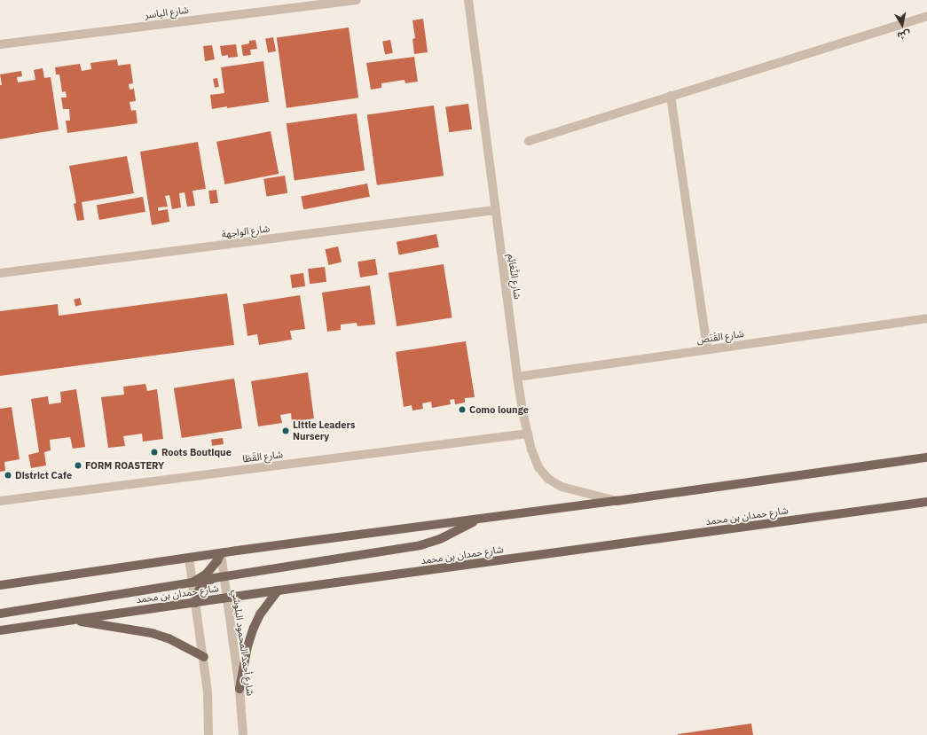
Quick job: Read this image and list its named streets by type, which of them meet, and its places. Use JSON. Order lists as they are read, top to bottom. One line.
{"streets":{"main road":["شارع حمدان بن محمد"],"street":["شارع الياسر","شارع الواجهة","شارع النَّعَائِم","شارع القَنَص","شارع القَطَا","شارع أحمد المحمود البلوشي"]},"crossings":[["شارع الواجهة","شارع النَّعَائِم"],["شارع النَّعَائِم","شارع القَنَص"],["شارع النَّعَائِم","شارع القَطَا"],["شارع حمدان بن محمد","شارع أحمد المحمود البلوشي"]],"places":["Como lounge","Little Leaders Nursery","Roots Boutique","FORM ROASTERY","District Cafe"],"north":"bottom"}
